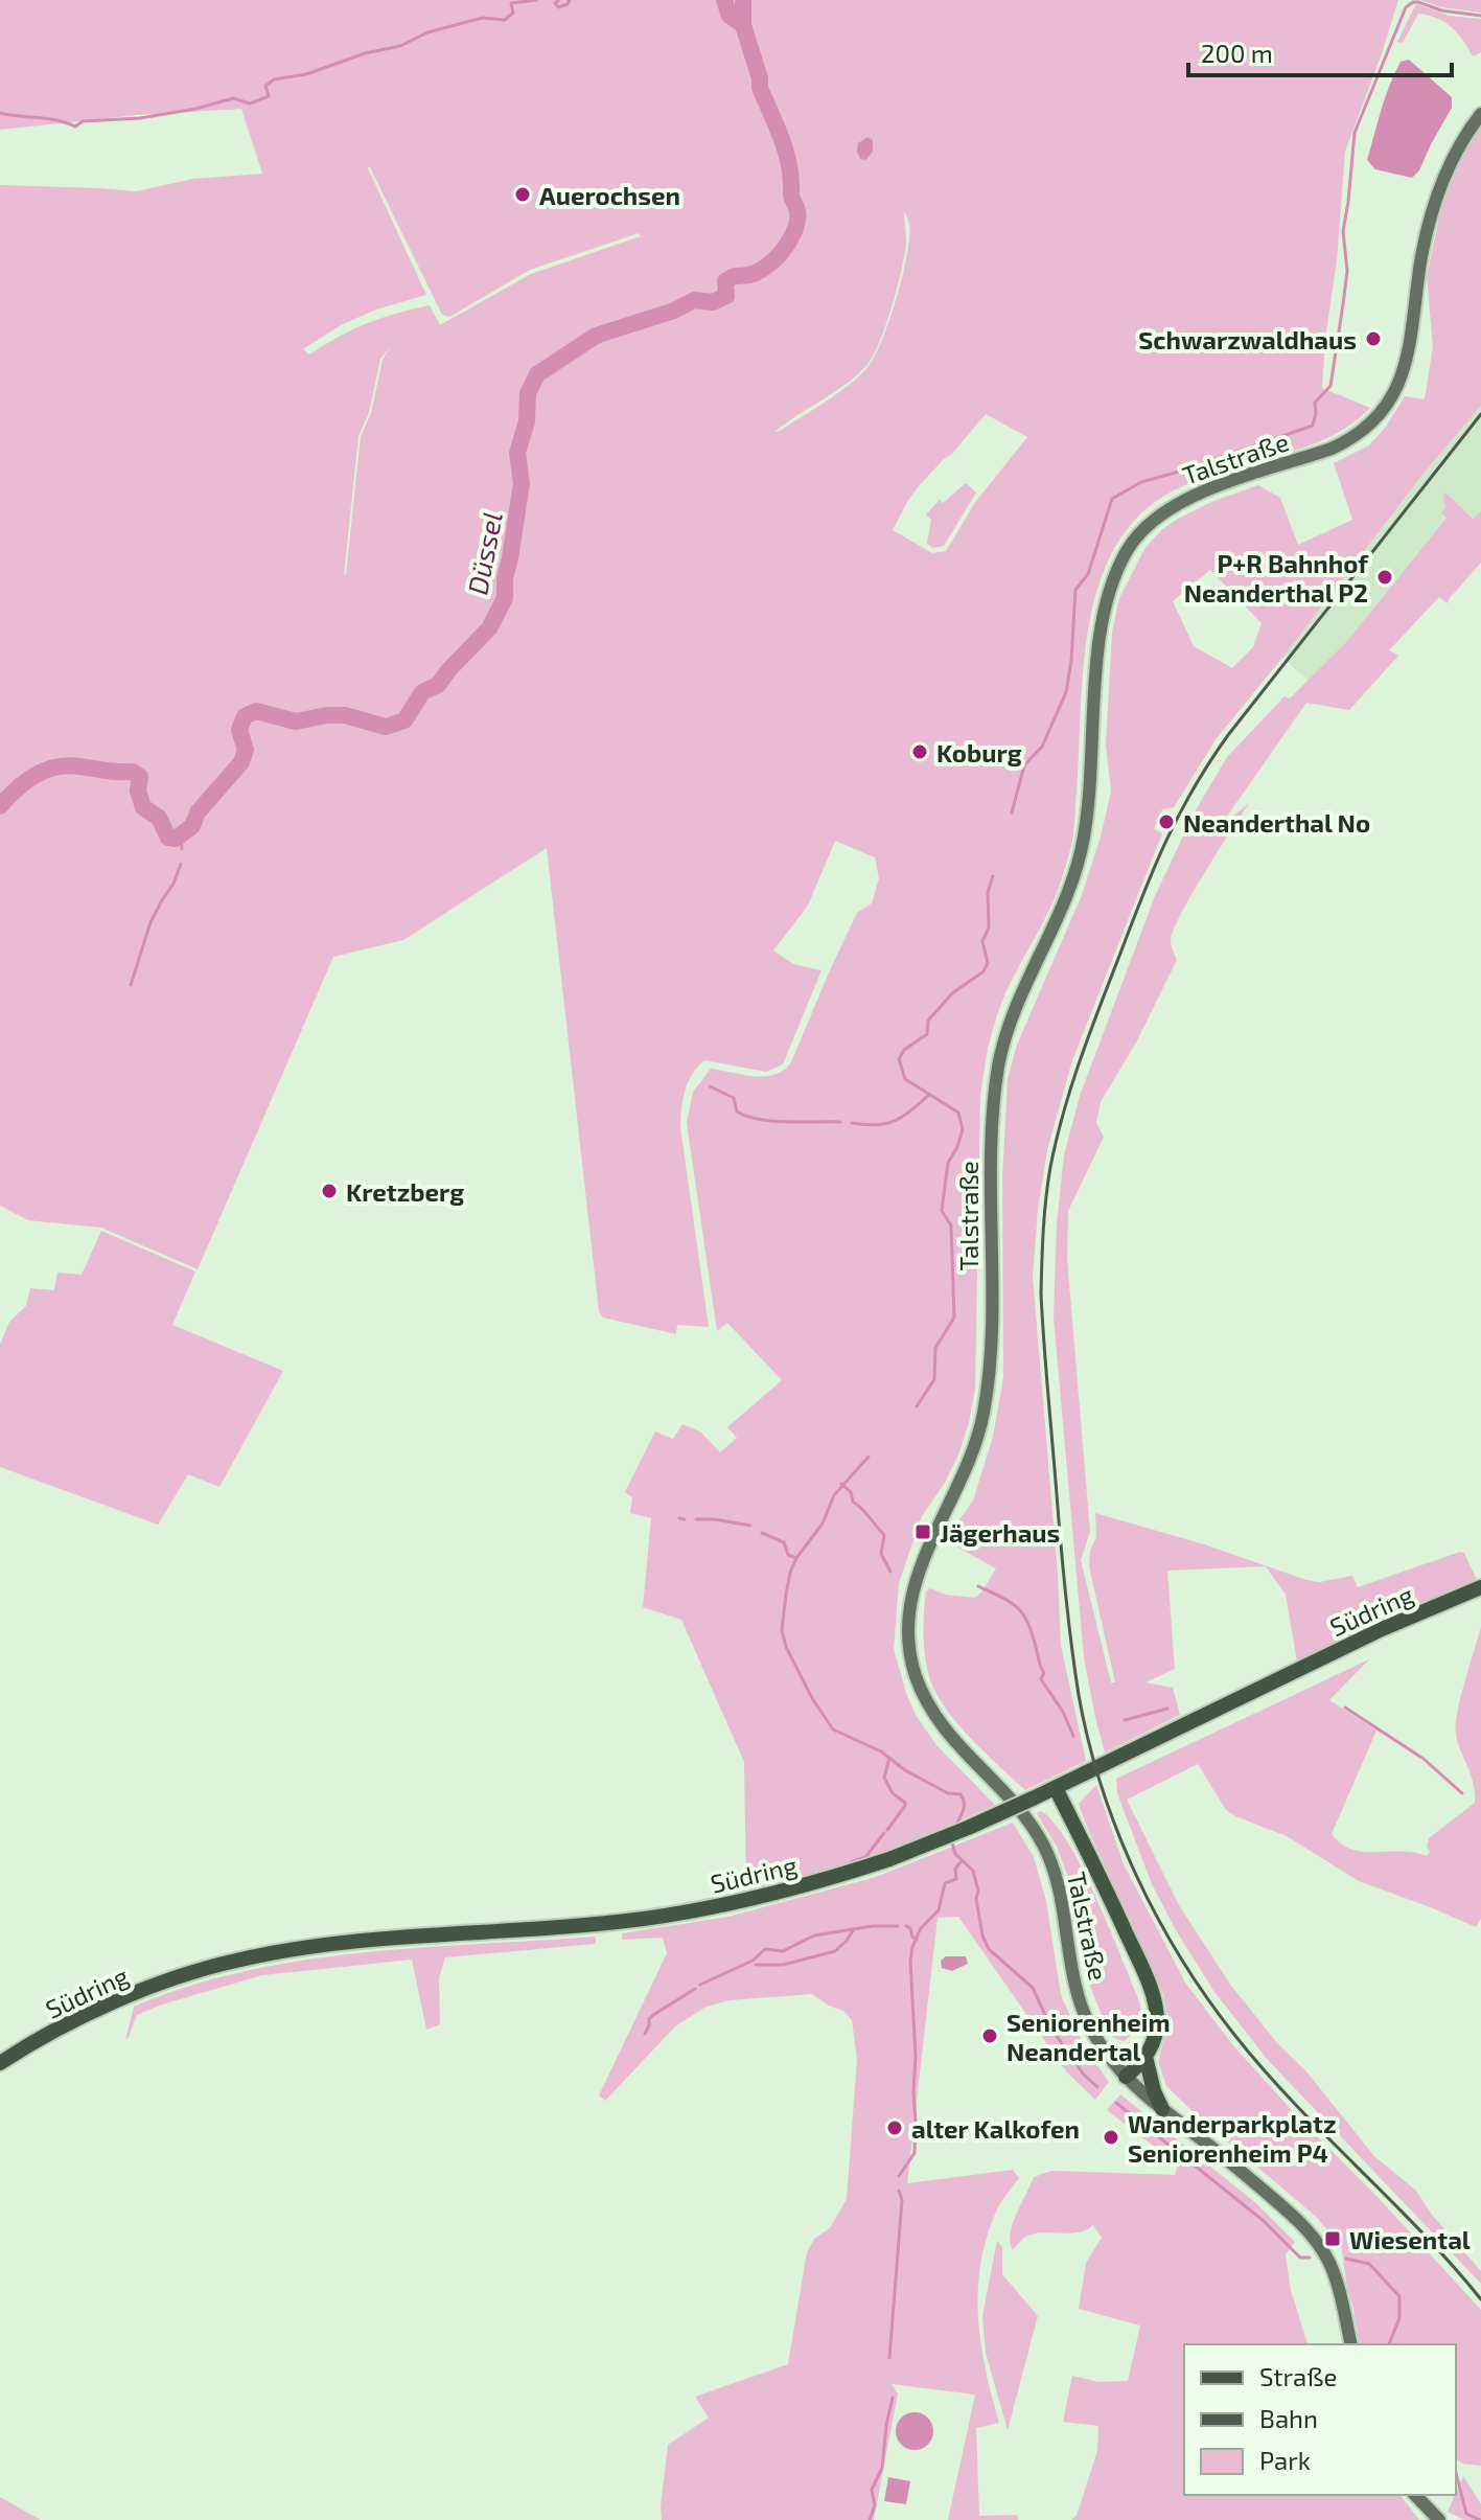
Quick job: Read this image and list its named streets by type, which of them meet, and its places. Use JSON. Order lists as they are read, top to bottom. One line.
{"streets":{"main road":["Talstraße","Südring"]},"water":["Düssel"],"places":{"other":["Auerochsen","Schwarzwaldhaus","P+R Bahnhof Neanderthal P2","Koburg","Neanderthal No","Kretzberg","Seniorenheim Neandertal","alter Kalkofen","Wanderparkplatz Seniorenheim P4"],"transit":["Jägerhaus","Wiesental"]},"legend":["Straße","Bahn","Park"],"scale_bar":"200 m"}
